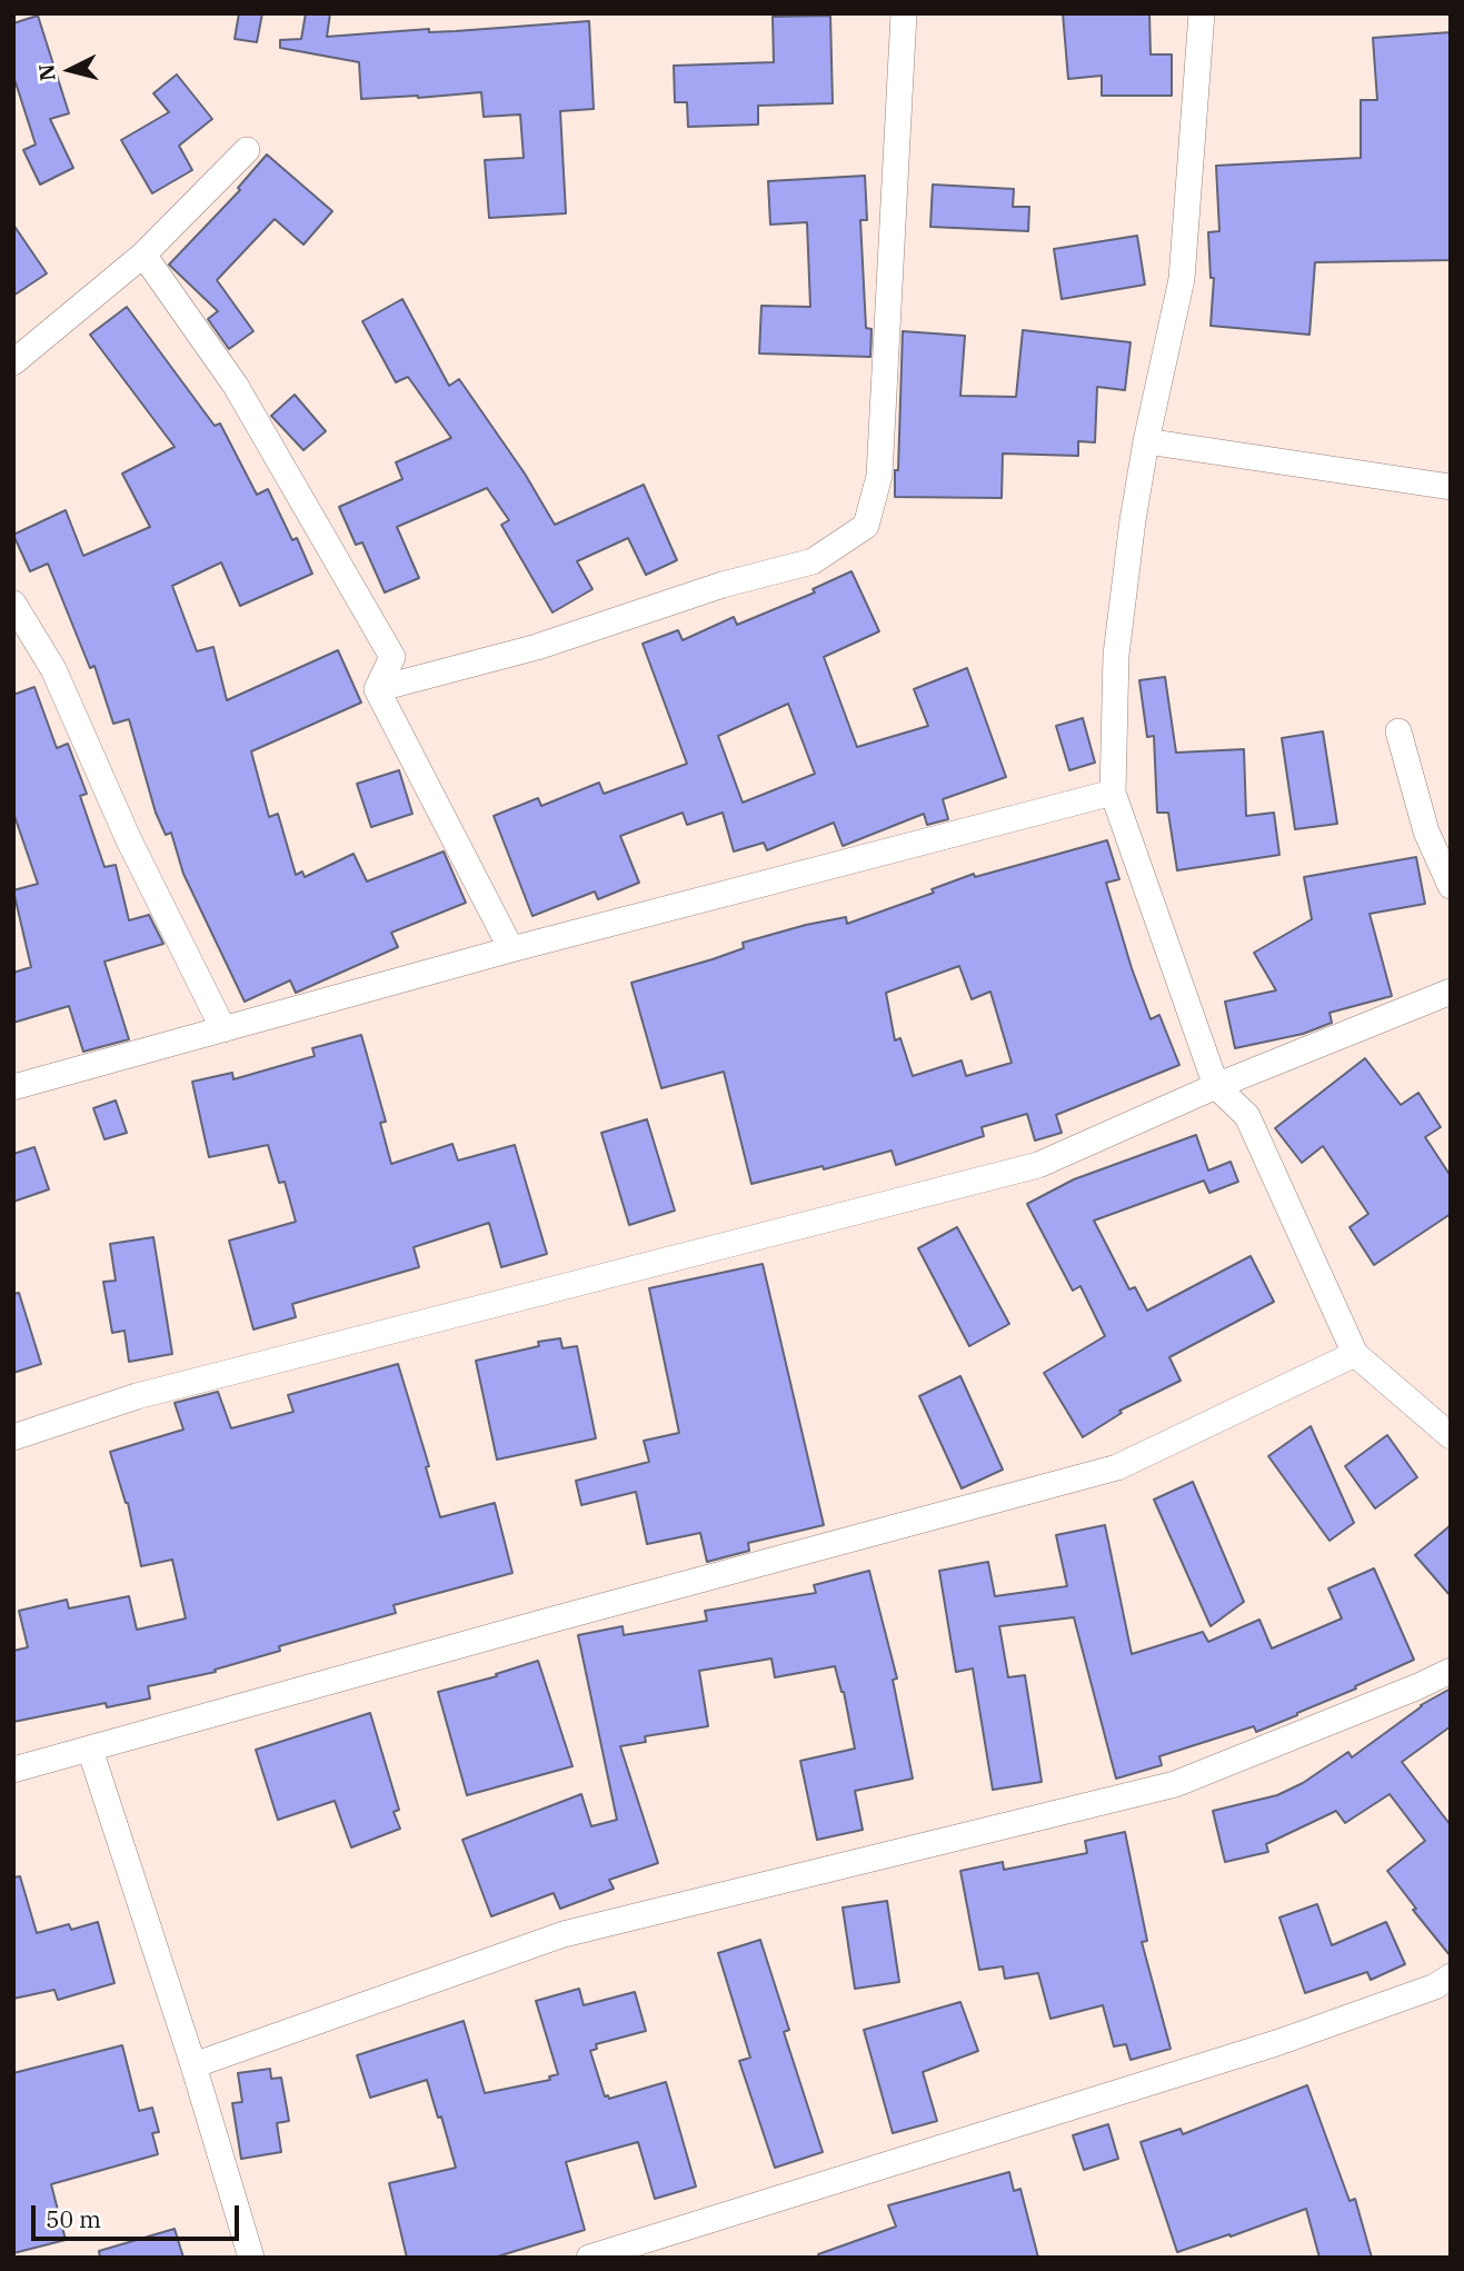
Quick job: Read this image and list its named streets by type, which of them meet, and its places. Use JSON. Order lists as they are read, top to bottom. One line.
{"scale_bar":"50 m","north":"left"}
